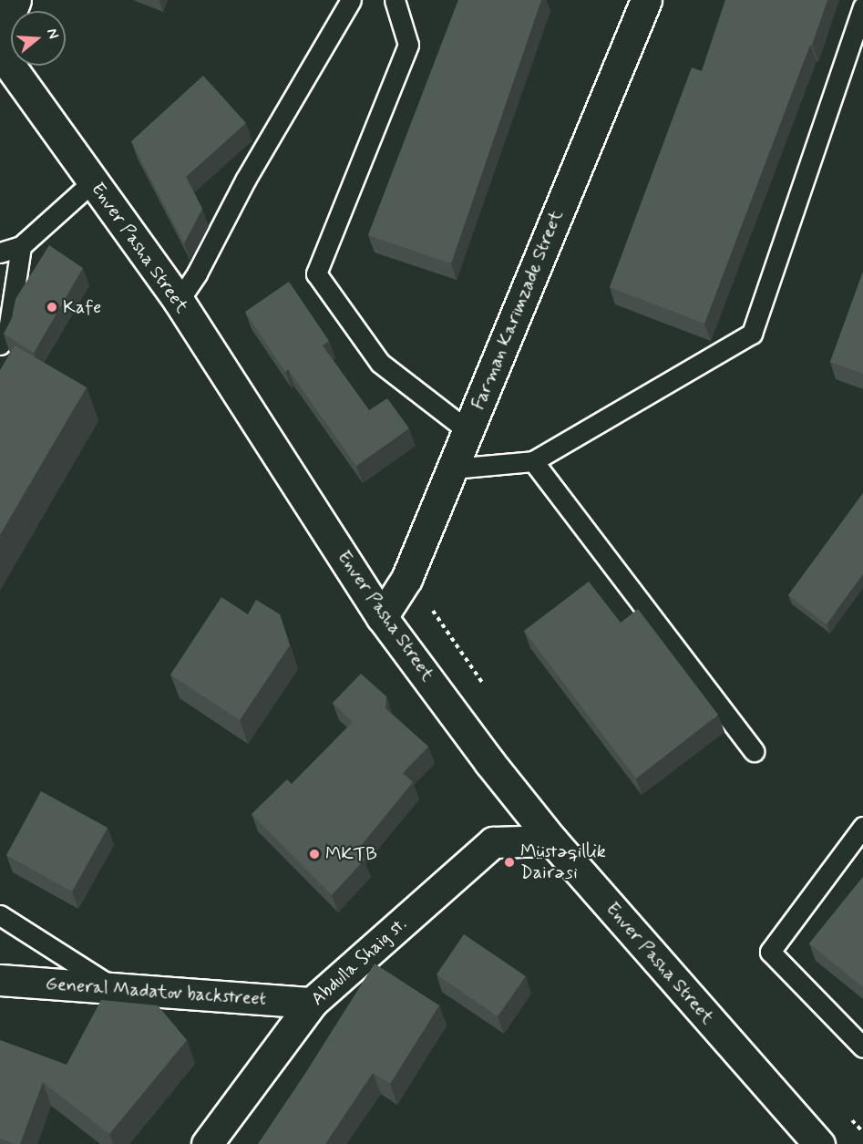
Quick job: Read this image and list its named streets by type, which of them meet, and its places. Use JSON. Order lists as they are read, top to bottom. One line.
{"streets":{"street":["Enver Pasha Street","Farman Karimzade Street","Abdulla Shaig st.","General Madatov backstreet"]},"crossings":[["Enver Pasha Street","Farman Karimzade Street"],["Enver Pasha Street","Abdulla Shaig st."],["Abdulla Shaig st.","General Madatov backstreet"]],"places":["Kafe","MKTB","Müstəqillik Dairəsi"],"north":"right"}
